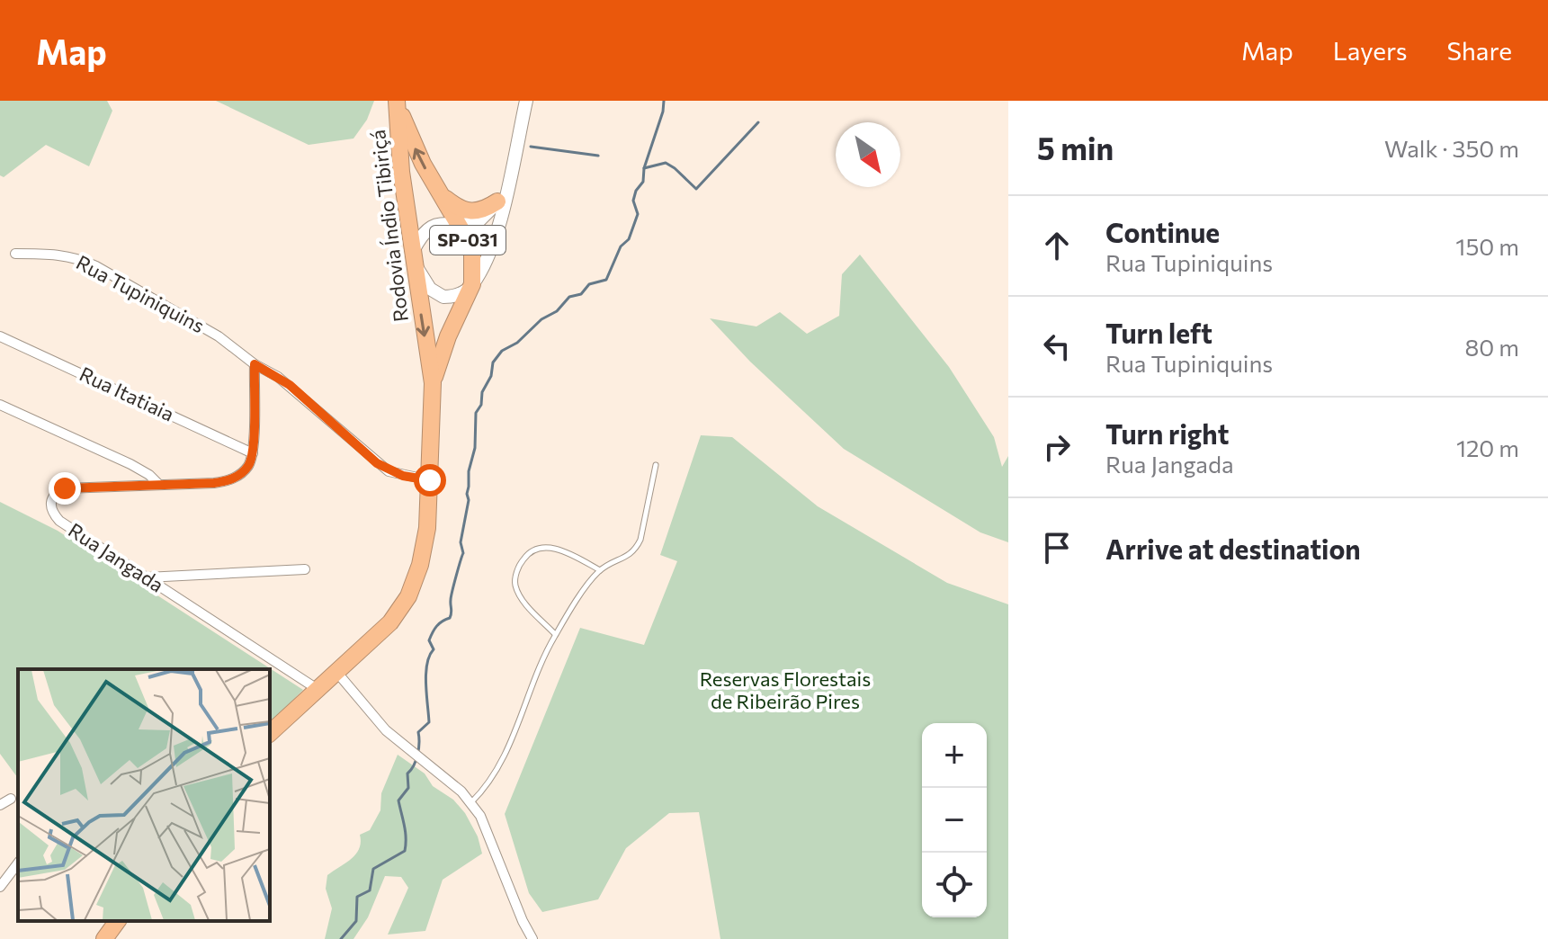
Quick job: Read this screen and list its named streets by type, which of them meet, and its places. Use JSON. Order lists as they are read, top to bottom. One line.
{"streets":{"highway":["Rodovia Índio Tibiriçá","SP-031"],"street":["Rua Tupiniquins","Rua Itatiaia","Rua Jangada"]},"crossings":[["Rodovia Índio Tibiriçá","Rua Tupiniquins"],["Rodovia Índio Tibiriçá","Rua Jangada"],["Rua Itatiaia","Rua Jangada"]],"parks":["Reservas Florestais de Ribeirão Pires"],"north":"bottom right","page":{"header":"Map","nav":["Map","Layers","Share"],"heading":["5 min","Walk · 350 m"],"list":[["Continue","Rua Tupiniquins","150 m"],["Turn left","Rua Tupiniquins","80 m"],["Turn right","Rua Jangada","120 m"],"Arrive at destination"],"map_buttons":["+","−"]}}
